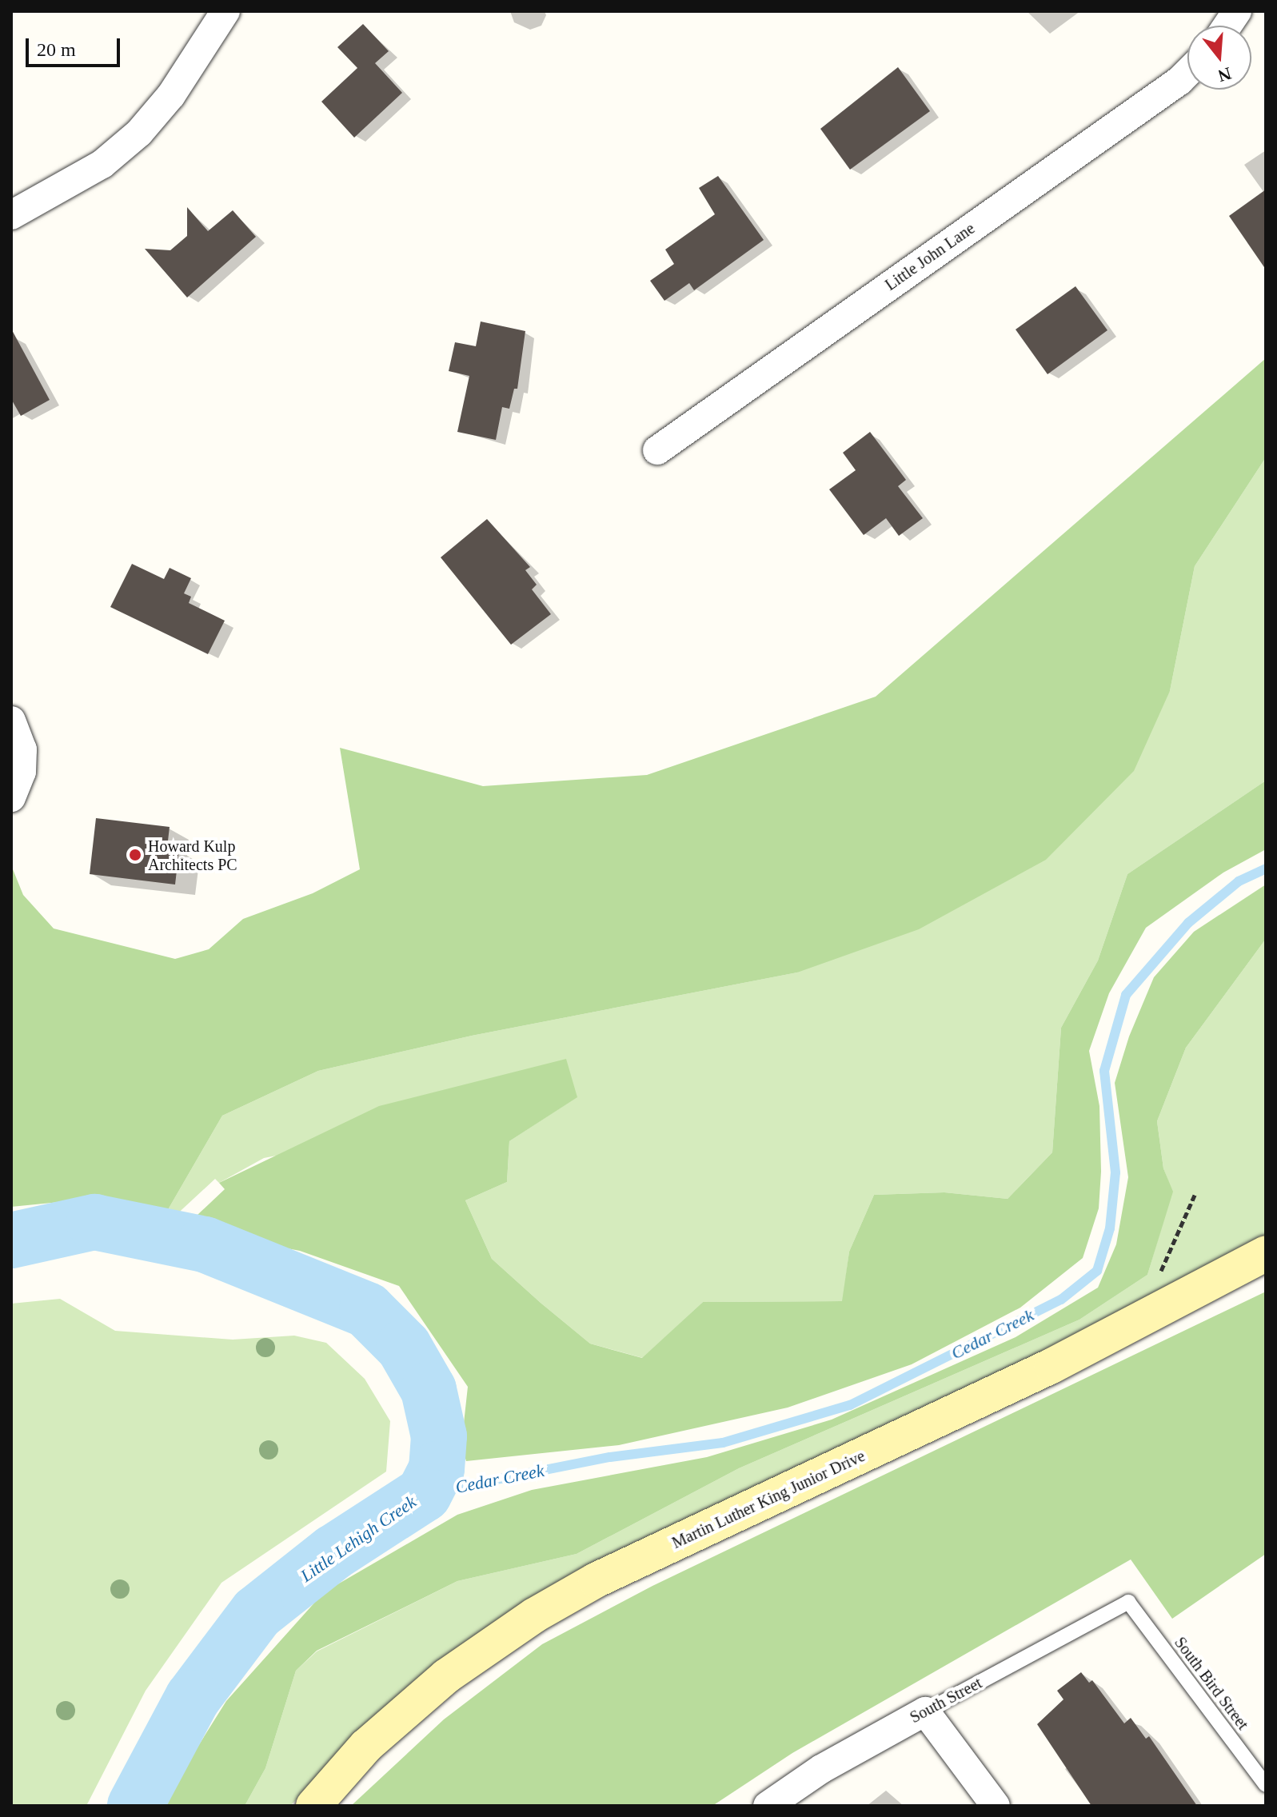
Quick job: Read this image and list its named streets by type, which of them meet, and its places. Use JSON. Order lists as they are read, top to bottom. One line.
{"streets":{"main road":["Martin Luther King Junior Drive"],"street":["Little John Lane","South Street"],"lane":["South Bird Street"]},"crossings":[["South Bird Street","South Street"]],"water":["Cedar Creek","Little Lehigh Creek"],"places":["Howard Kulp Architects PC"],"scale_bar":"20 m","north":"bottom"}
